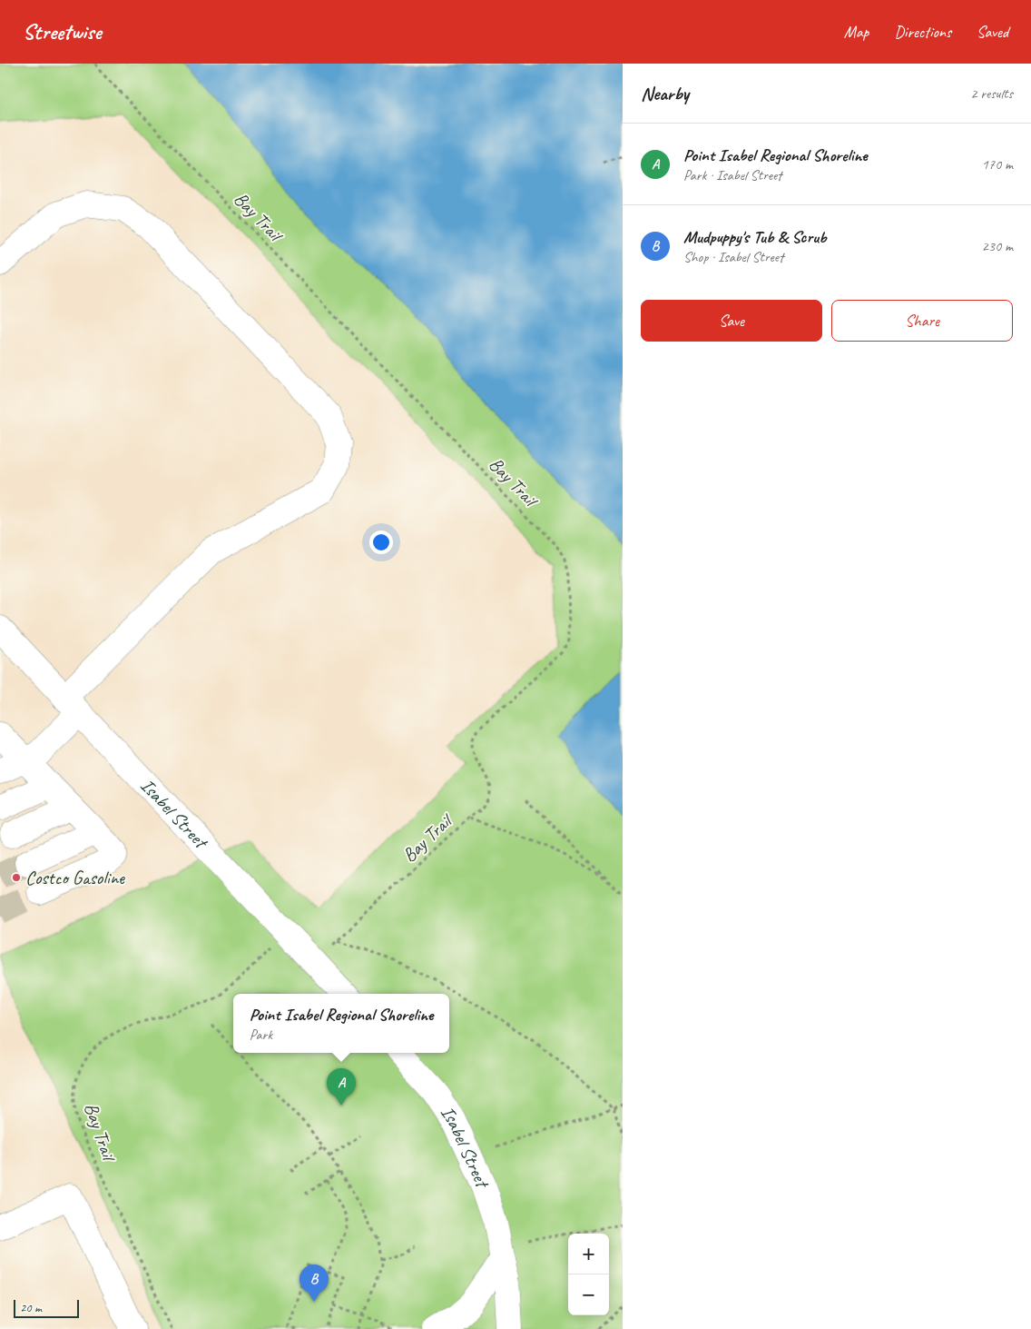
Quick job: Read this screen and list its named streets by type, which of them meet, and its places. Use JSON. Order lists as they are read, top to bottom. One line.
{"streets":{"street":["Isabel Street"],"path":["Bay Trail"]},"places":["Costco Gasoline"],"scale_bar":"20 m","page":{"header":"Streetwise","nav":["Map","Directions","Saved"],"heading":["Nearby","2 results"],"list":[{"mark":"A","name":"Point Isabel Regional Shoreline","note":"Park · Isabel Street","value":"170 m"},{"mark":"B","name":"Mudpuppy's Tub & Scrub","note":"Shop · Isabel Street","value":"230 m"}],"buttons":["Save","Share"],"popup":["Point Isabel Regional Shoreline","Park"],"pins":["A","B"],"map_buttons":["+","−"],"scale":"20 m"}}
